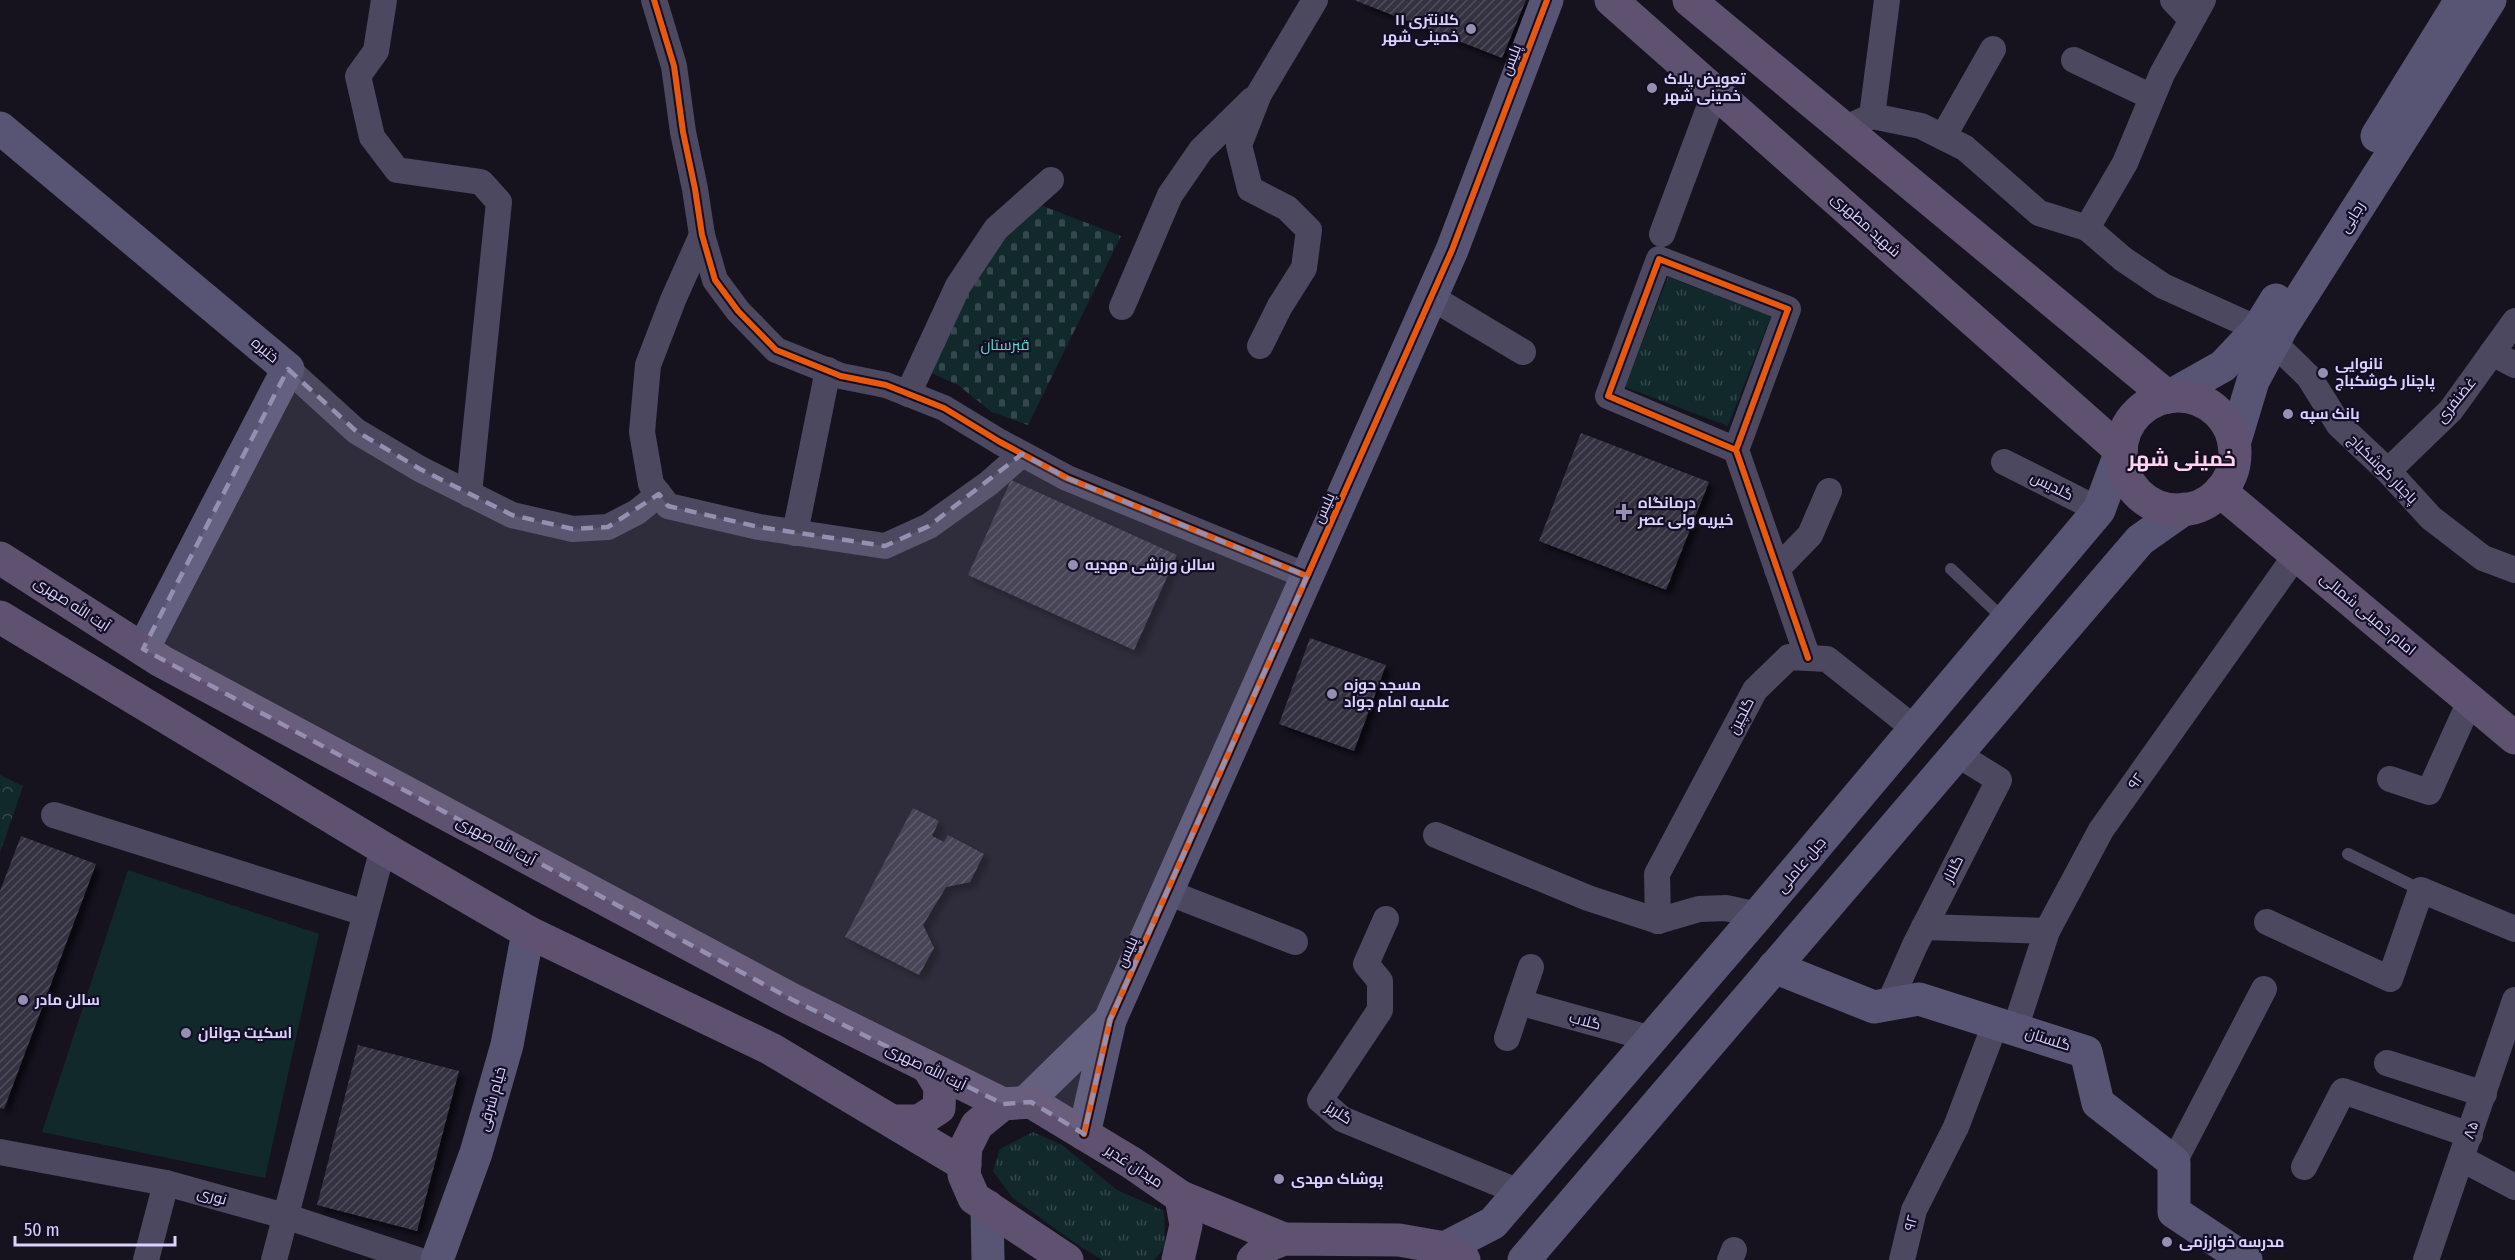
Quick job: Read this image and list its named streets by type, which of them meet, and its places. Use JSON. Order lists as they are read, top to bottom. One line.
{"streets":{"main road":["پلیس","رجایی","شهید مطهری","ختیره","آیت الله صهری","امام خمینی شمالی","جبل عاملی","گلستان","خیام شرقی","میدان غدیر"],"street":["غضنفری","پاچنار کوشکباج","گلدیس","گلچین","۹۲","گلنار","گلاب","گلریز","۸۵","نوری"]},"crossings":[["رجایی","شهید مطهری"],["رجایی","پاچنار کوشکباج"],["رجایی","امام خمینی شمالی"],["رجایی","جبل عاملی"],["شهید مطهری","امام خمینی شمالی"],["شهید مطهری","جبل عاملی"],["ختیره","آیت الله صهری"],["غضنفری","پاچنار کوشکباج"],["گلدیس","جبل عاملی"],["آیت الله صهری","میدان غدیر"],["امام خمینی شمالی","۹۲"],["امام خمینی شمالی","جبل عاملی"],["گلچین","جبل عاملی"],["۹۲","گلستان"],["جبل عاملی","گلاب"],["جبل عاملی","گلریز"],["گلنار","گلستان"]],"districts":["خمینی شهر"],"parks":["قبرستان"],"places":{"other":["کلانتری ۱۱ خمینی شهر","تعویض پلاک خمینی شهر","نانوایی پاچنار کوشکباج","بانک سپه","سالن ورزشی مهدیه","مسجد حوزه علمیه امام جواد","سالن مادر","اسکیت جوانان","پوشاک مهدی","مدرسه خوارزمی"],"health":["درمانگاه خیریه ولی عصر"]},"scale_bar":"50 m"}
